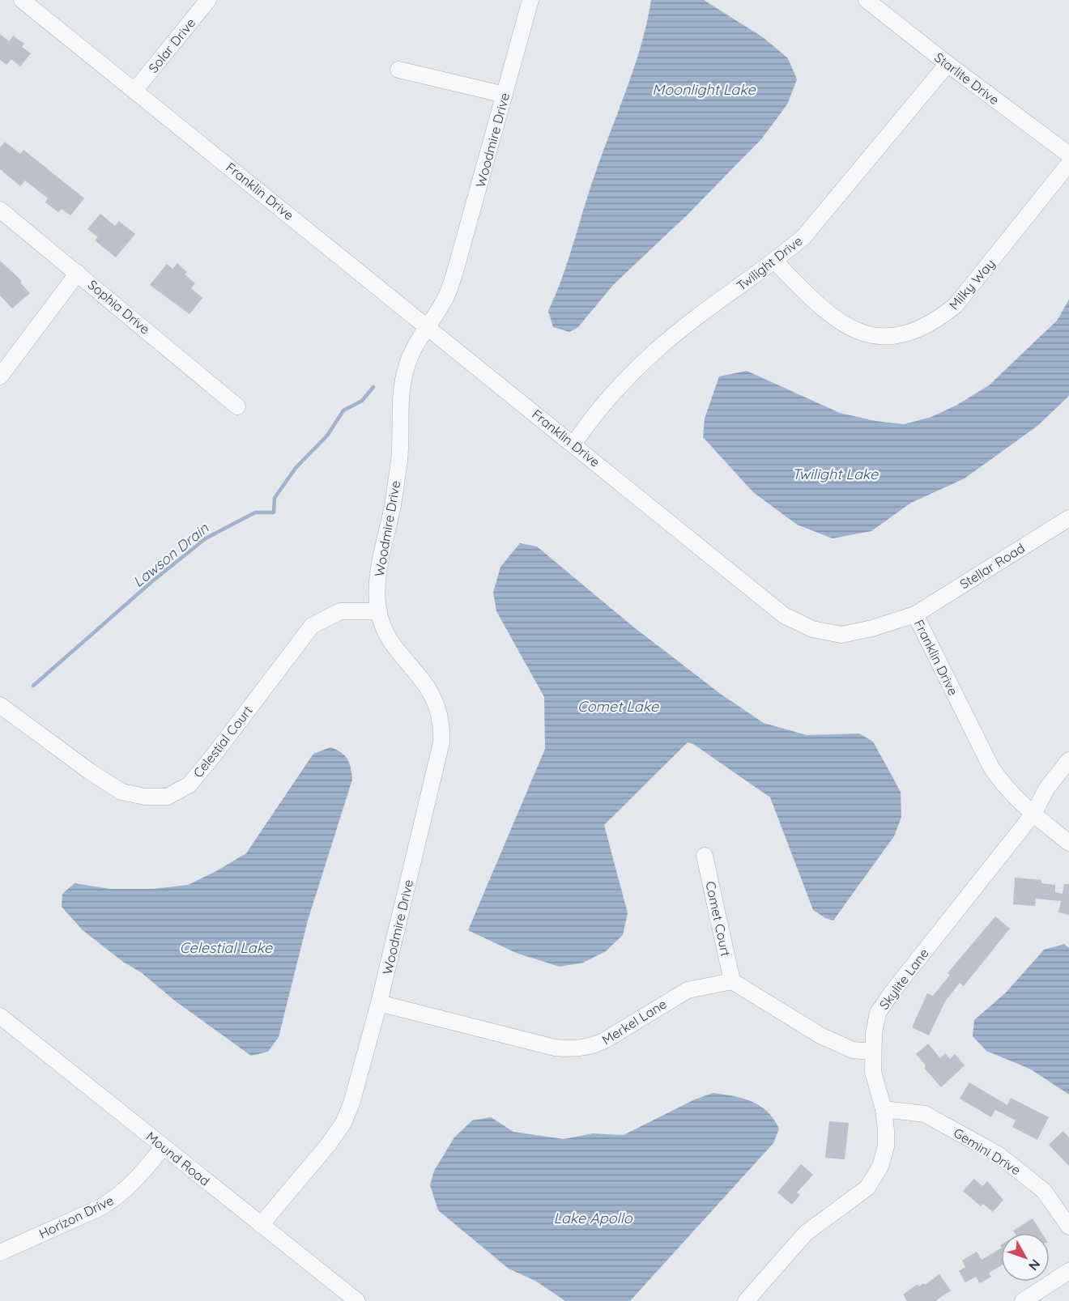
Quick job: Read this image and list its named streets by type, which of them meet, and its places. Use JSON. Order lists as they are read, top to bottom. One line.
{"streets":{"street":["Solar Drive","Starlite Drive","Woodmire Drive","Franklin Drive","Twilight Drive","Milky Way","Sophia Drive","Stellar Road","Celestial Court","Comet Court","Skylite Lane","Merkel Lane","Gemini Drive","Mound Road","Horizon Drive"]},"crossings":[["Solar Drive","Franklin Drive"],["Starlite Drive","Twilight Drive"],["Woodmire Drive","Franklin Drive"],["Woodmire Drive","Celestial Court"],["Woodmire Drive","Merkel Lane"],["Woodmire Drive","Mound Road"],["Franklin Drive","Twilight Drive"],["Franklin Drive","Stellar Road"],["Franklin Drive","Skylite Lane"],["Twilight Drive","Milky Way"],["Comet Court","Merkel Lane"],["Skylite Lane","Gemini Drive"],["Mound Road","Horizon Drive"]],"water":["Moonlight Lake","Twilight Lake","Lawson Drain","Comet Lake","Celestial Lake","Lake Apollo"],"north":"bottom right"}
